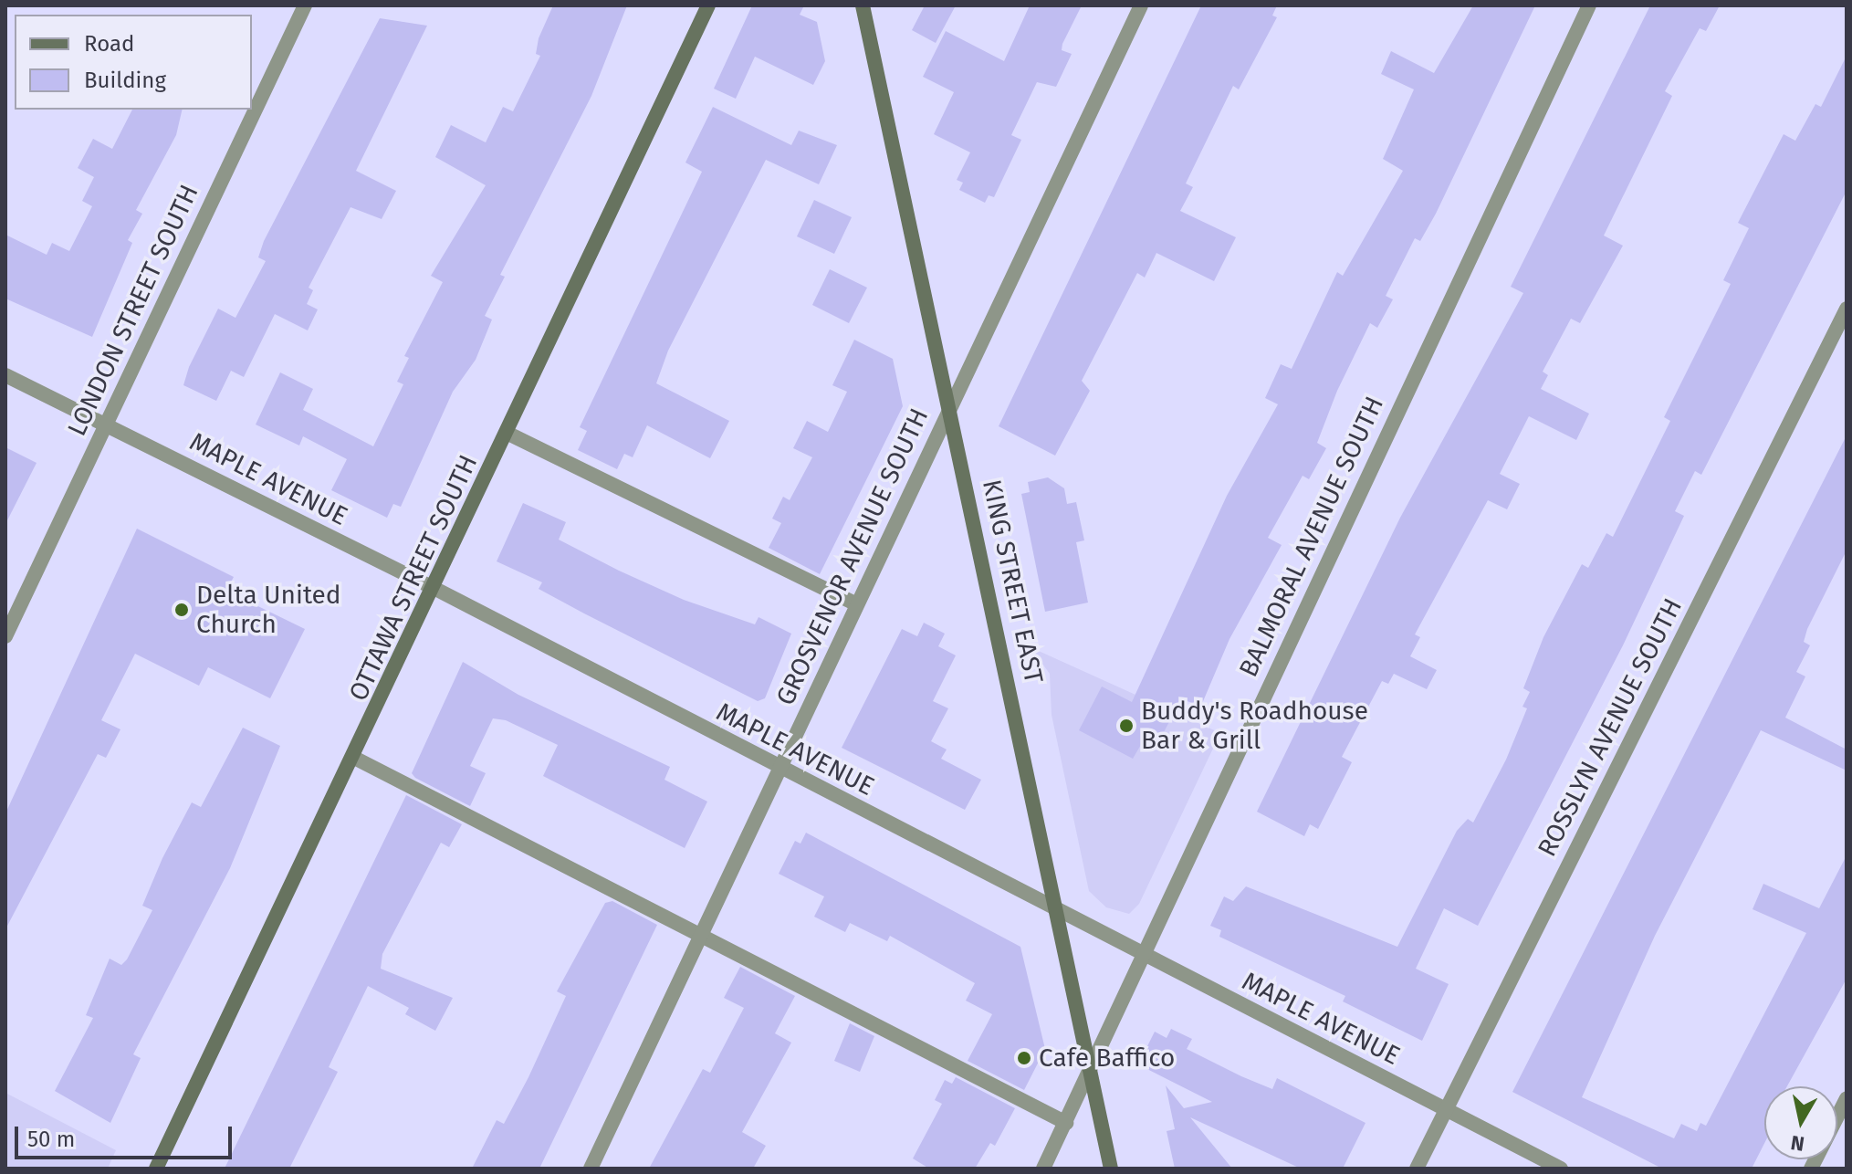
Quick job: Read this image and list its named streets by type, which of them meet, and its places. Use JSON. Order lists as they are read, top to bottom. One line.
{"streets":{"main road":["OTTAWA STREET SOUTH","KING STREET EAST"],"street":["LONDON STREET SOUTH","MAPLE AVENUE","BALMORAL AVENUE SOUTH","GROSVENOR AVENUE SOUTH","ROSSLYN AVENUE SOUTH"]},"crossings":[["LONDON STREET SOUTH","MAPLE AVENUE"],["MAPLE AVENUE","BALMORAL AVENUE SOUTH"],["MAPLE AVENUE","GROSVENOR AVENUE SOUTH"],["MAPLE AVENUE","OTTAWA STREET SOUTH"],["MAPLE AVENUE","KING STREET EAST"],["MAPLE AVENUE","ROSSLYN AVENUE SOUTH"],["BALMORAL AVENUE SOUTH","KING STREET EAST"],["GROSVENOR AVENUE SOUTH","KING STREET EAST"]],"places":["Delta United Church","Buddy's Roadhouse Bar & Grill","Cafe Baffico"],"legend":["Road","Building"],"scale_bar":"50 m","north":"bottom"}
